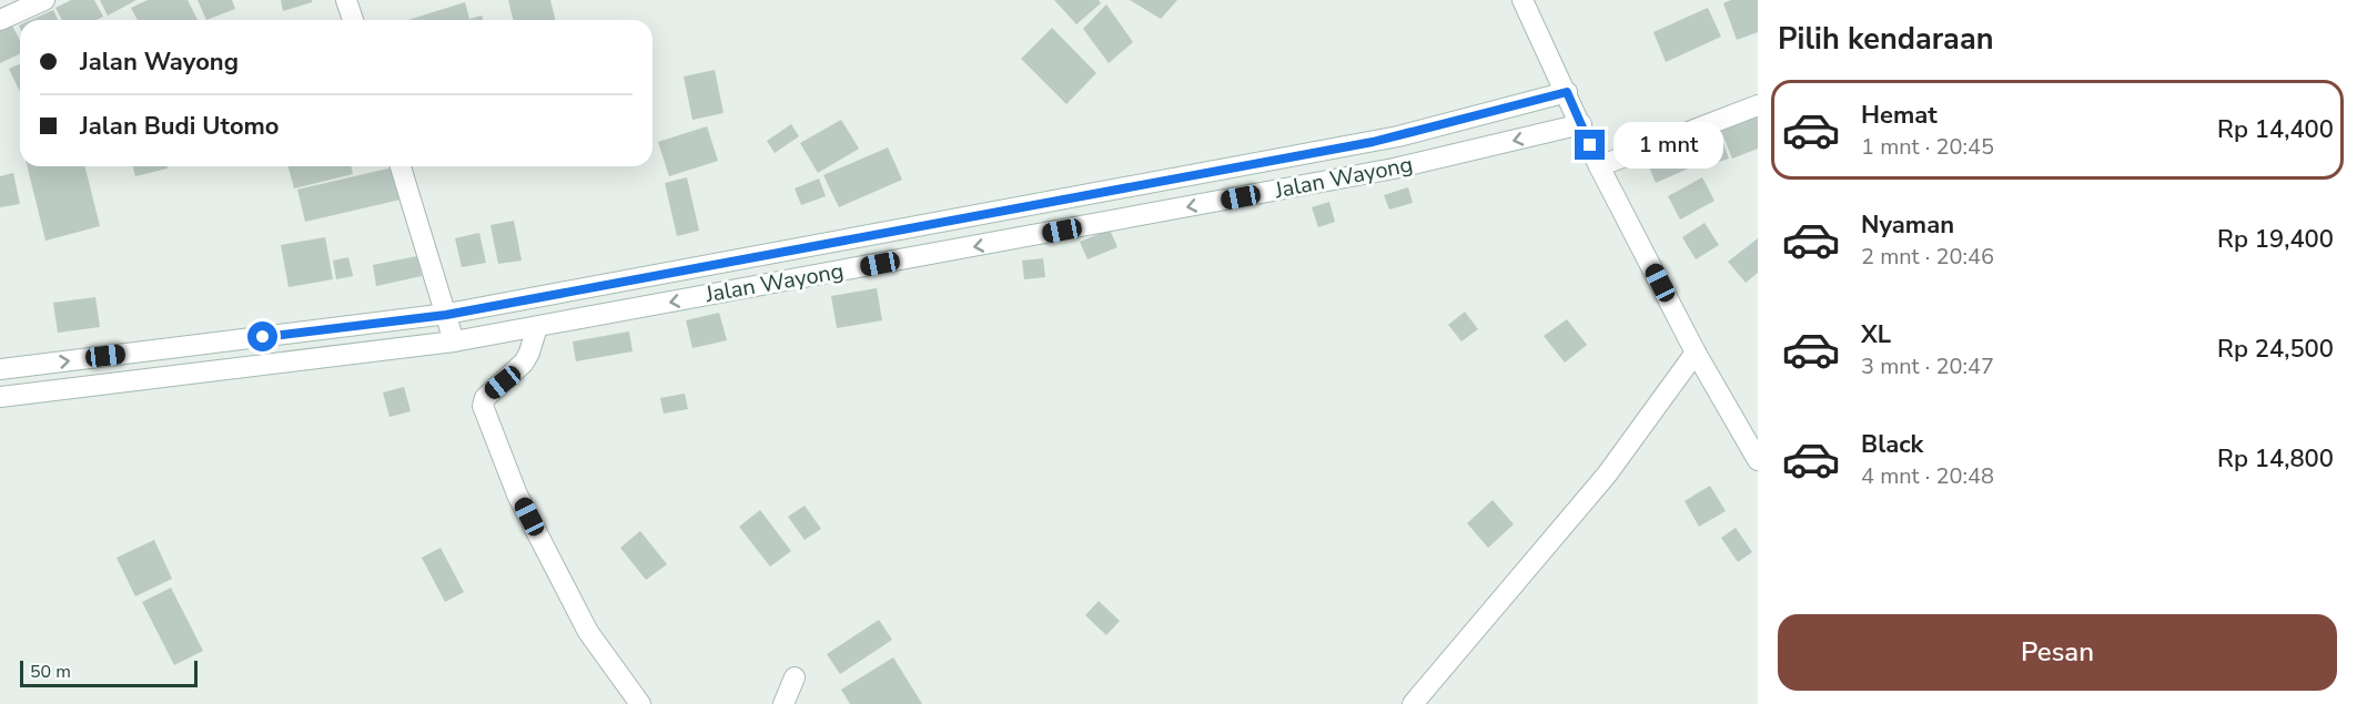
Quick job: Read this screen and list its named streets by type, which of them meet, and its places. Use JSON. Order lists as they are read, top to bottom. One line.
{"streets":{"street":["Jalan Wayong"]},"scale_bar":"50 m","page":{"heading":"Pilih kendaraan","banner":["Jalan Wayong","Jalan Budi Utomo"],"list":[{"name":"Hemat","note":"1 mnt · 20:45","value":"Rp 14,400"},{"name":"Nyaman","note":"2 mnt · 20:46","value":"Rp 19,400"},{"name":"XL","note":"3 mnt · 20:47","value":"Rp 24,500"},{"name":"Black","note":"4 mnt · 20:48","value":"Rp 14,800"}],"bubble":"1 mnt","buttons":"Pesan","scale":"50 m"}}
